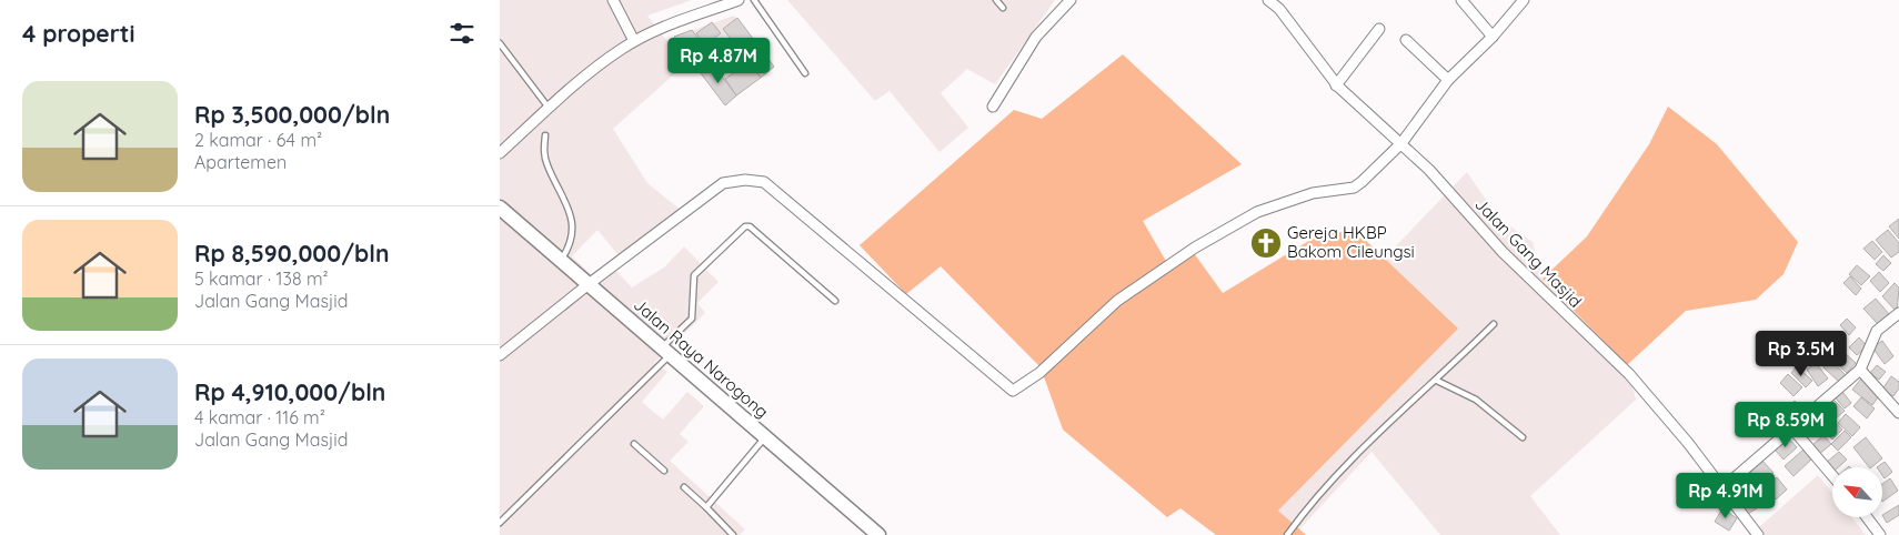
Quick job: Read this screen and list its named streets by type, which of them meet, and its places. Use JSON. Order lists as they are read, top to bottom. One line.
{"streets":{"main road":["Jalan Raya Narogong"],"street":["Jalan Gang Masjid"]},"places":{"church":["Gereja HKBP Bakom Cileungsi"]},"north":"top left","page":{"heading":"4 properti","price":["Rp 4.87M","Rp 3.5M","Rp 8.59M","Rp 4.91M"],"list":[{"name":"Rp 3,500,000/bln","note":"2 kamar · 64 m² · Apartemen"},{"name":"Rp 8,590,000/bln","note":"5 kamar · 138 m² · Jalan Gang Masjid"},{"name":"Rp 4,910,000/bln","note":"4 kamar · 116 m² · Jalan Gang Masjid"}]}}
